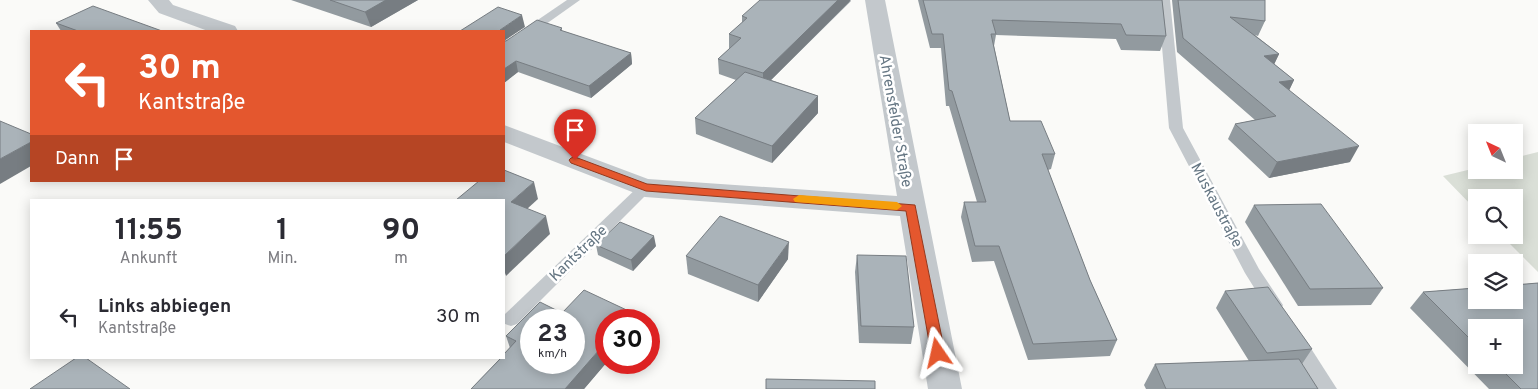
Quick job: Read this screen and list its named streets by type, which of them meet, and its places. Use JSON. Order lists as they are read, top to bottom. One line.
{"streets":{"street":["Ahrensfelder Straße"],"lane":["Muskaustraße","Kantstraße"]},"north":"top left","page":{"turn":["30 m","Kantstraße"],"map_buttons":"+","then":"Dann","eta":["11:55","Ankunft","1","Min.","90","m"],"list":[{"name":"Links abbiegen","note":"Kantstraße","value":"30 m"}],"speed":"23 km/h","limit":"30"}}
